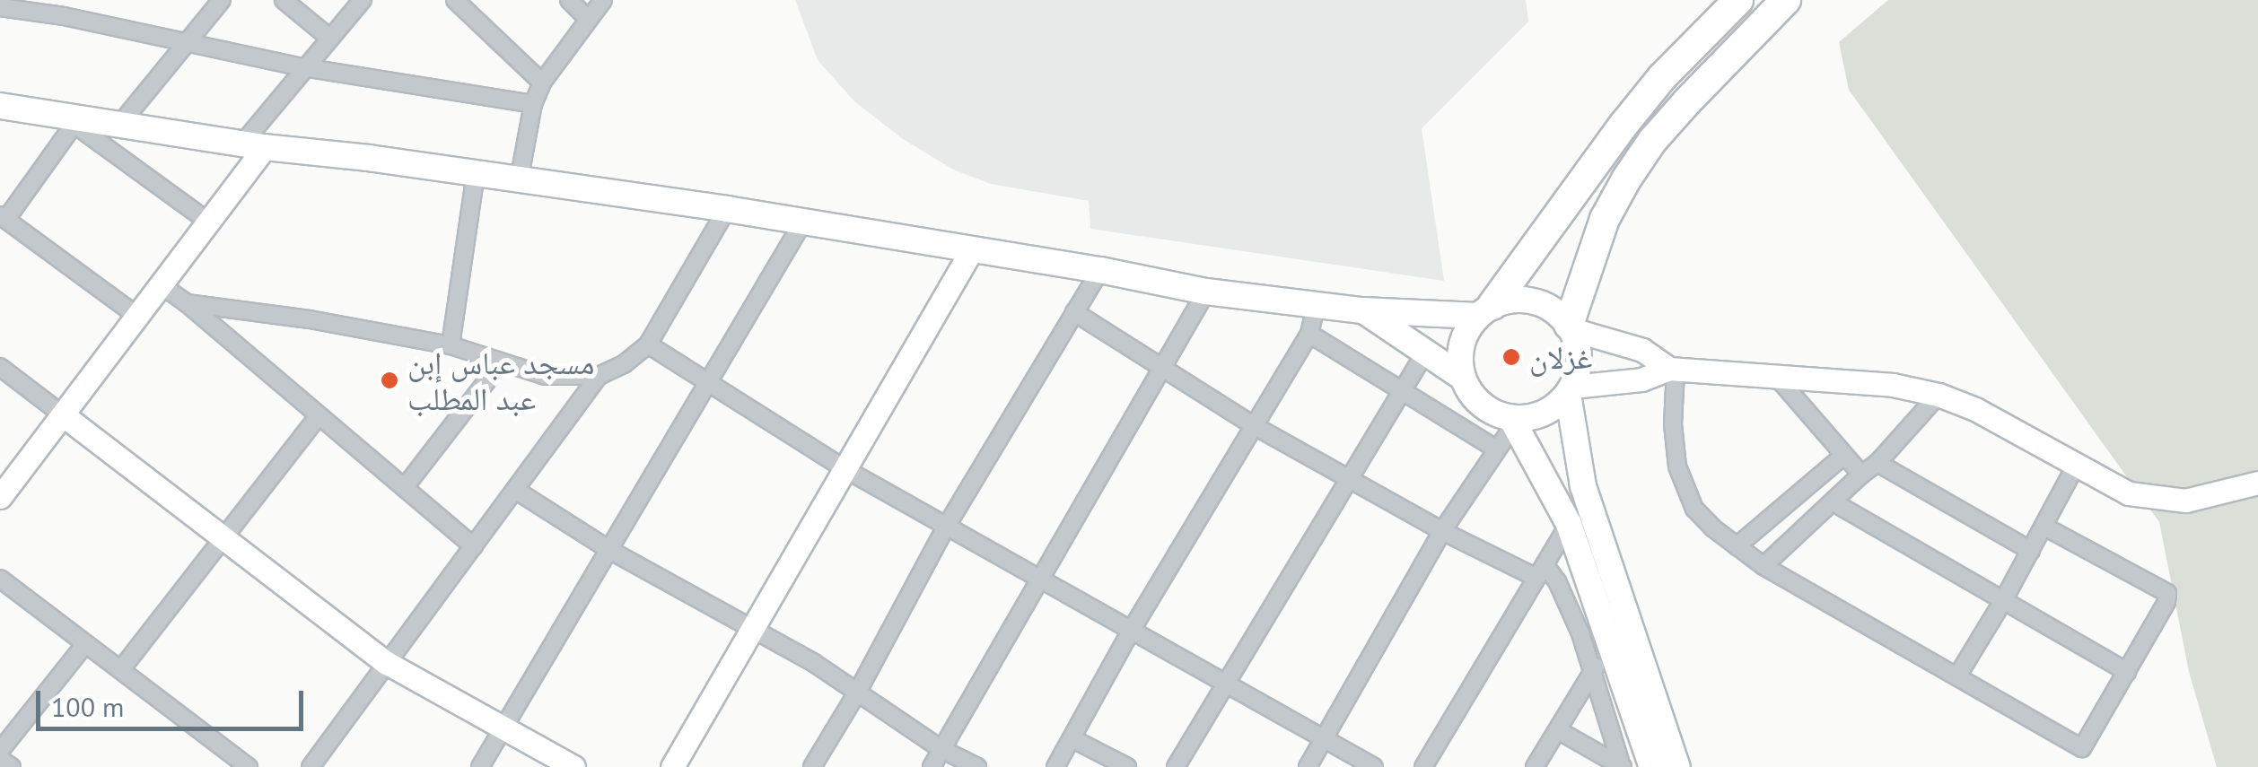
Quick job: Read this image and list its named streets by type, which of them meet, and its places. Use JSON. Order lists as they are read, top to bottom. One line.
{"places":["غزلان","مسجد عباس إبن عبد المطلب"],"scale_bar":"100 m"}
